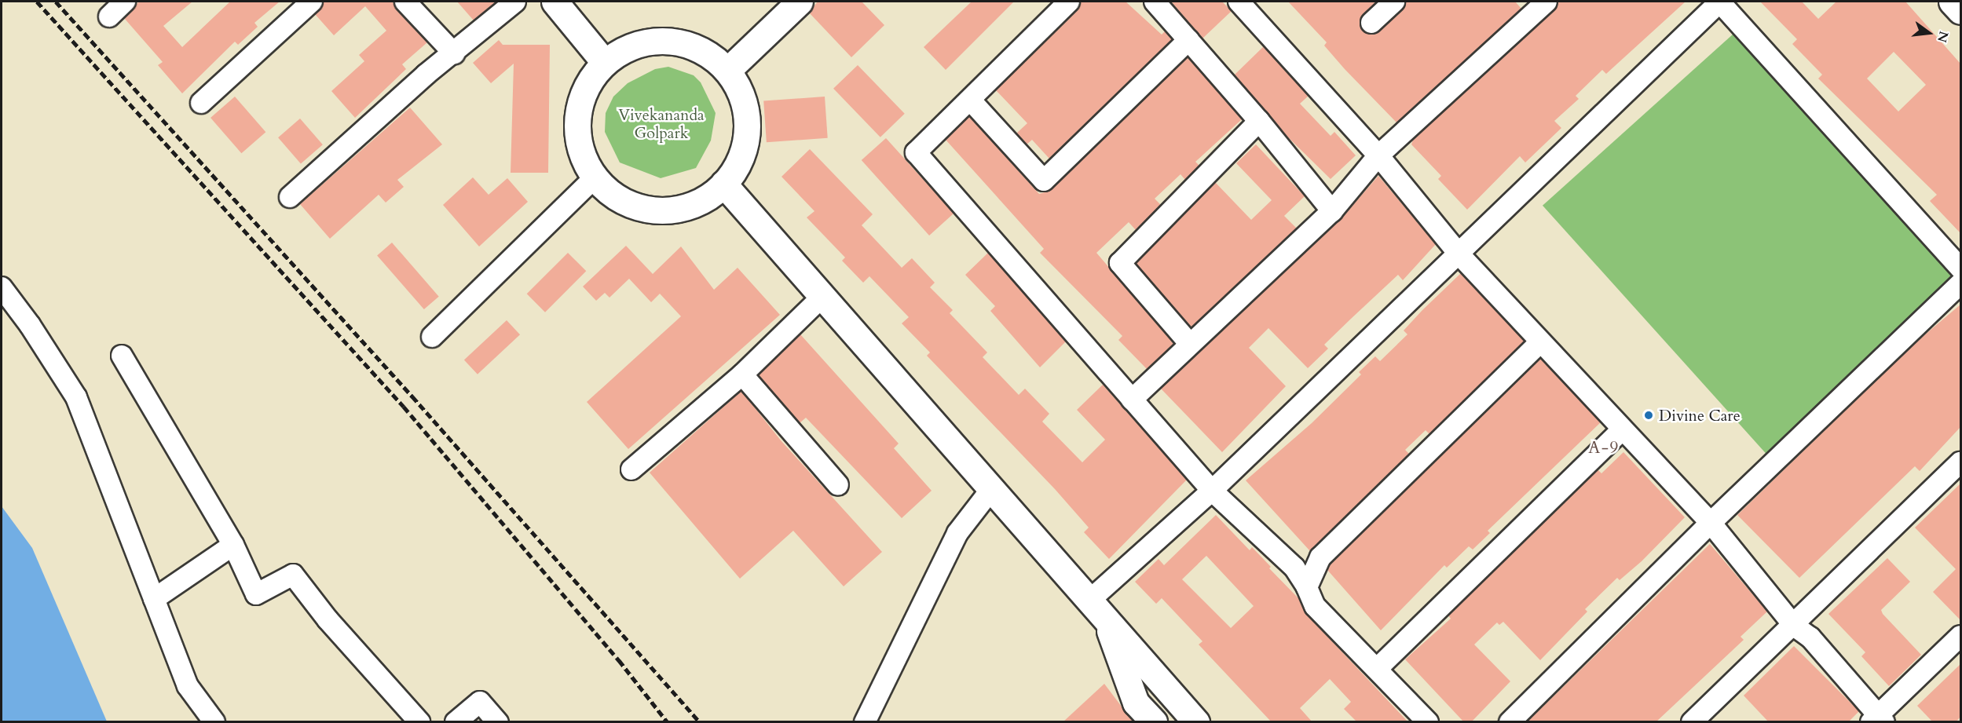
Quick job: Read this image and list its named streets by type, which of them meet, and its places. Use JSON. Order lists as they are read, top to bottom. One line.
{"districts":["A-9"],"parks":["Vivekananda Golpark"],"places":["Divine Care"],"north":"right"}
